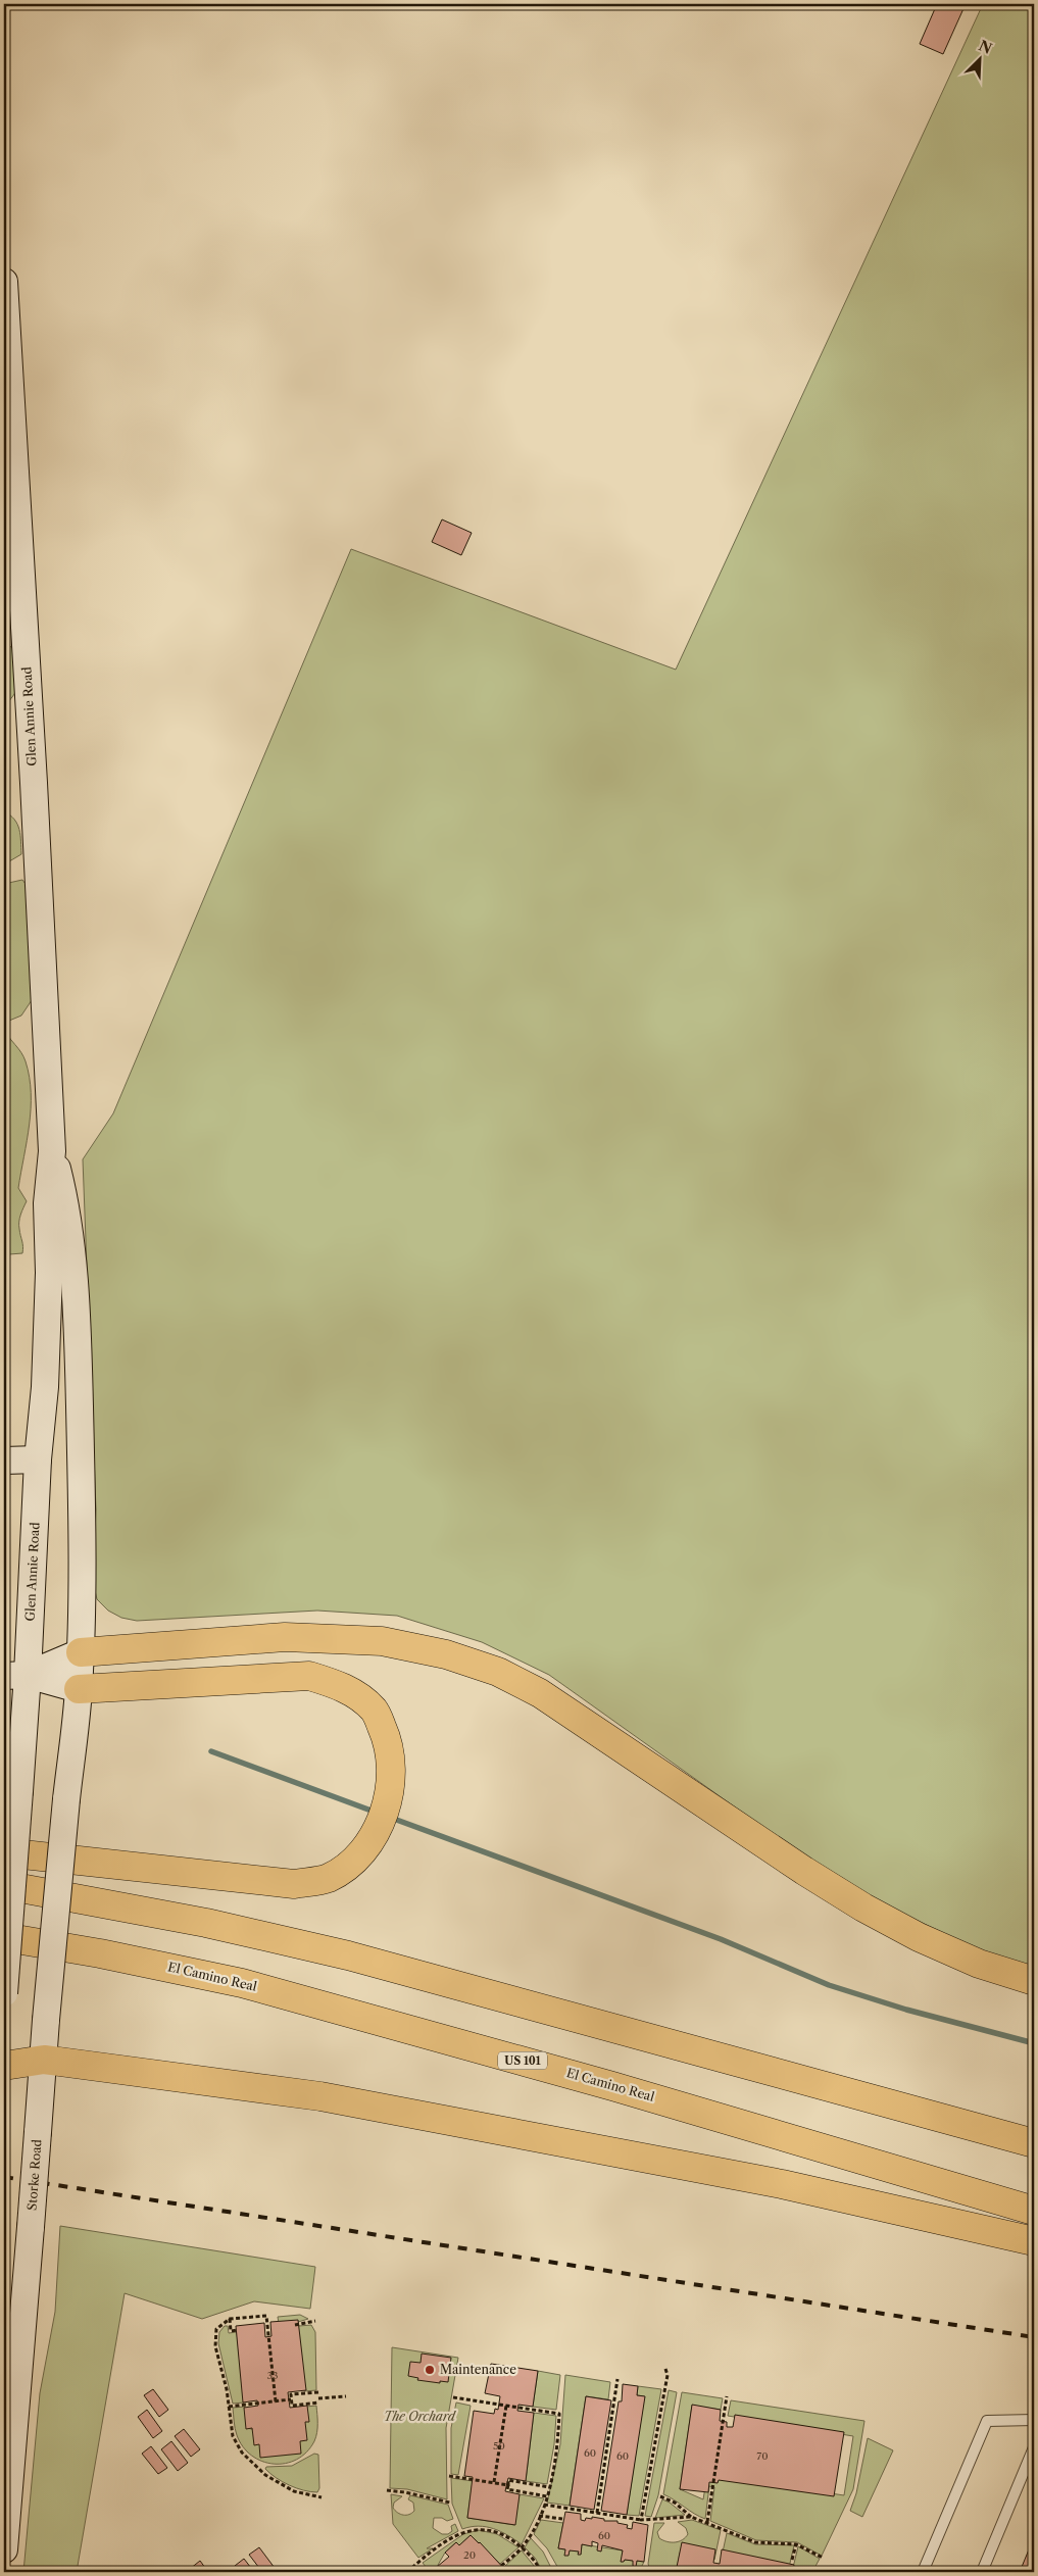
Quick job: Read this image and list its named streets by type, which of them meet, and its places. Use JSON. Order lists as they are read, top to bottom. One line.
{"streets":{"highway":["El Camino Real","US 101"],"main road":["Glen Annie Road","Storke Road"]},"crossings":[["Glen Annie Road","Storke Road"]],"parks":["The Orchard"],"places":["Maintenance"],"house_numbers":["33","50","60","60","70","60","20"],"north":"top right"}
